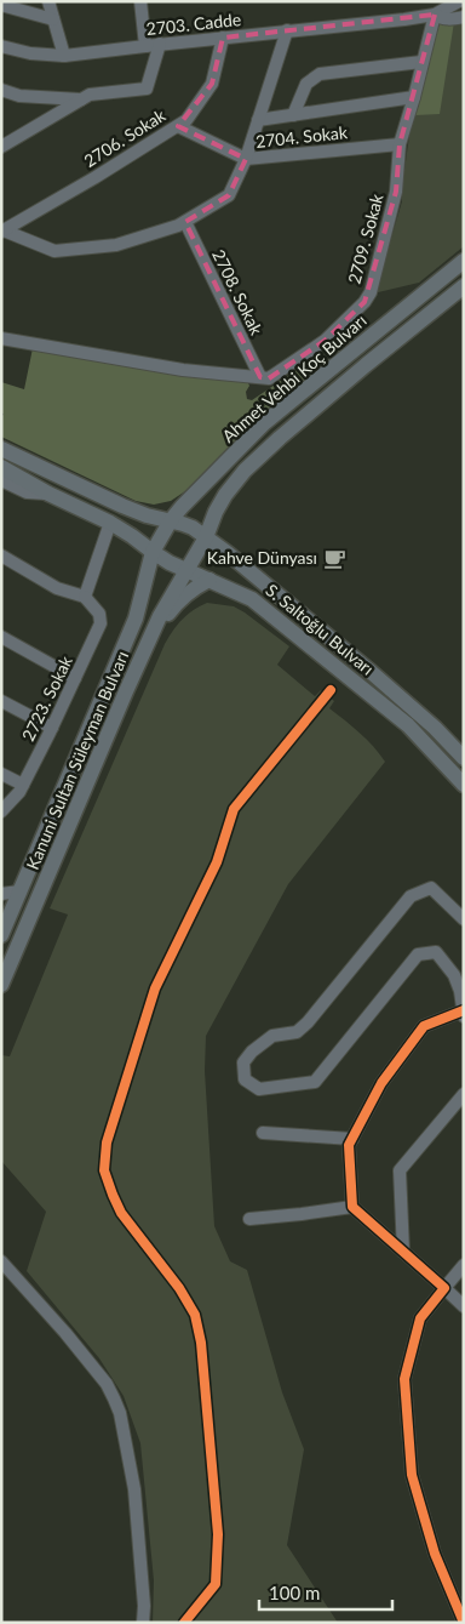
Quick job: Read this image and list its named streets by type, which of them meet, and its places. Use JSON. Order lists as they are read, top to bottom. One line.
{"streets":{"main road":["Ahmet Vehbi Koç Bulvarı","S. Saltoğlu Bulvarı","Kanuni Sultan Süleyman Bulvarı"],"street":["2703. Cadde","2704. Sokak","2706. Sokak","2709. Sokak","2708. Sokak","2723. Sokak"]},"crossings":[["2703. Cadde","2706. Sokak"],["2703. Cadde","2709. Sokak"],["2704. Sokak","2706. Sokak"],["2704. Sokak","2709. Sokak"],["2709. Sokak","2708. Sokak"],["Ahmet Vehbi Koç Bulvarı","S. Saltoğlu Bulvarı"],["Ahmet Vehbi Koç Bulvarı","Kanuni Sultan Süleyman Bulvarı"],["S. Saltoğlu Bulvarı","Kanuni Sultan Süleyman Bulvarı"]],"places":{"cafe":["Kahve Dünyası"]},"scale_bar":"100 m"}
